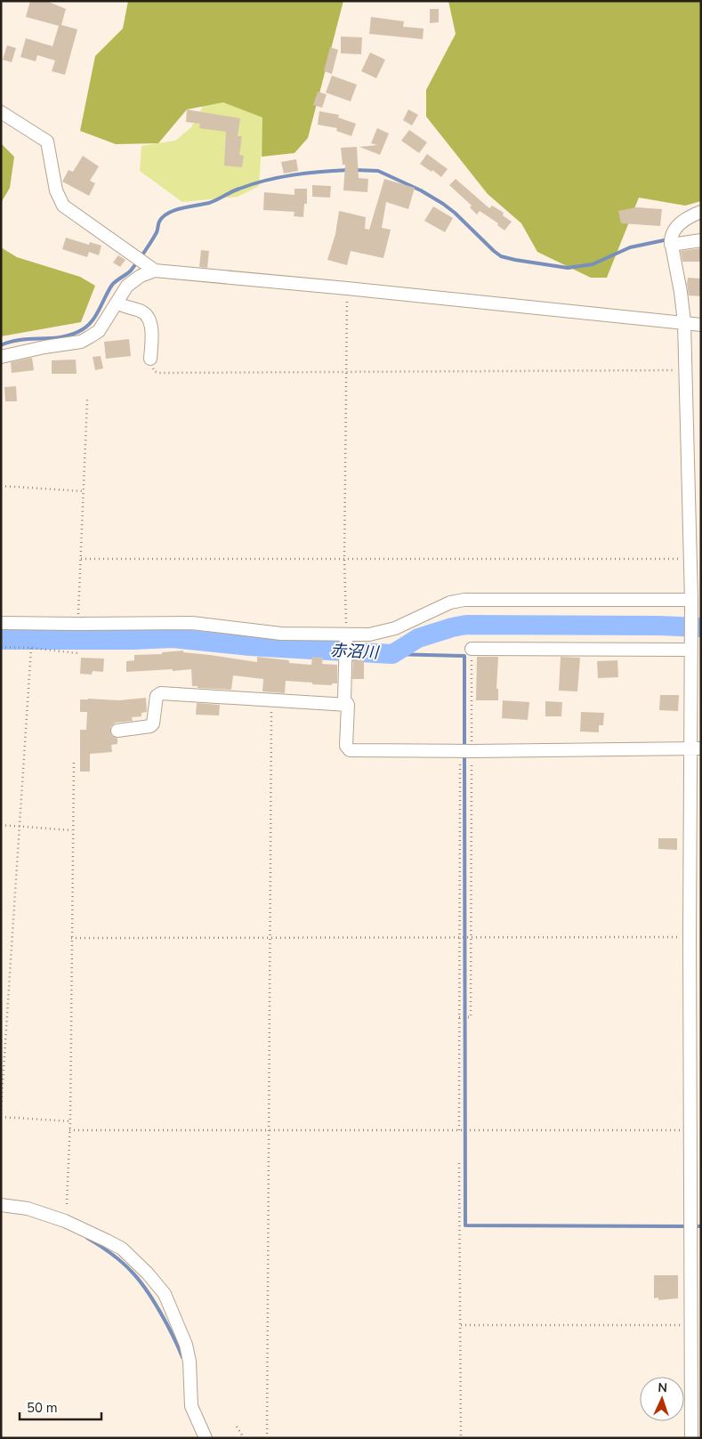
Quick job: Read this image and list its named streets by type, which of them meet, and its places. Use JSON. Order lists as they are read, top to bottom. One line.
{"water":["赤沼川"],"scale_bar":"50 m","north":"top"}
